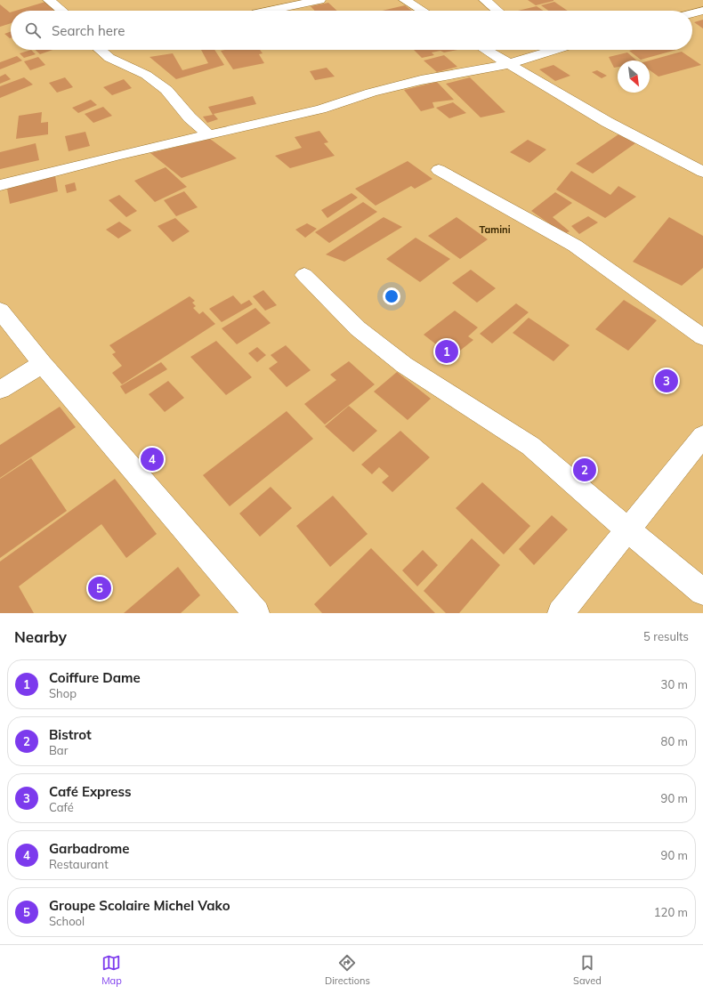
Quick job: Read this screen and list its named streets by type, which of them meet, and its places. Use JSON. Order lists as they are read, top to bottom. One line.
{"districts":["Tamini"],"north":"bottom right","page":{"search":"Search here","pins":["1","3","4","2","5"],"heading":["Nearby","5 results"],"list":[{"mark":"1","name":"Coiffure Dame","note":"Shop","value":"30 m"},{"mark":"2","name":"Bistrot","note":"Bar","value":"80 m"},{"mark":"3","name":"Café Express","note":"Café","value":"90 m"},{"mark":"4","name":"Garbadrome","note":"Restaurant","value":"90 m"},{"mark":"5","name":"Groupe Scolaire Michel Vako","note":"School","value":"120 m"}],"nav":["Map","Directions","Saved"]}}
